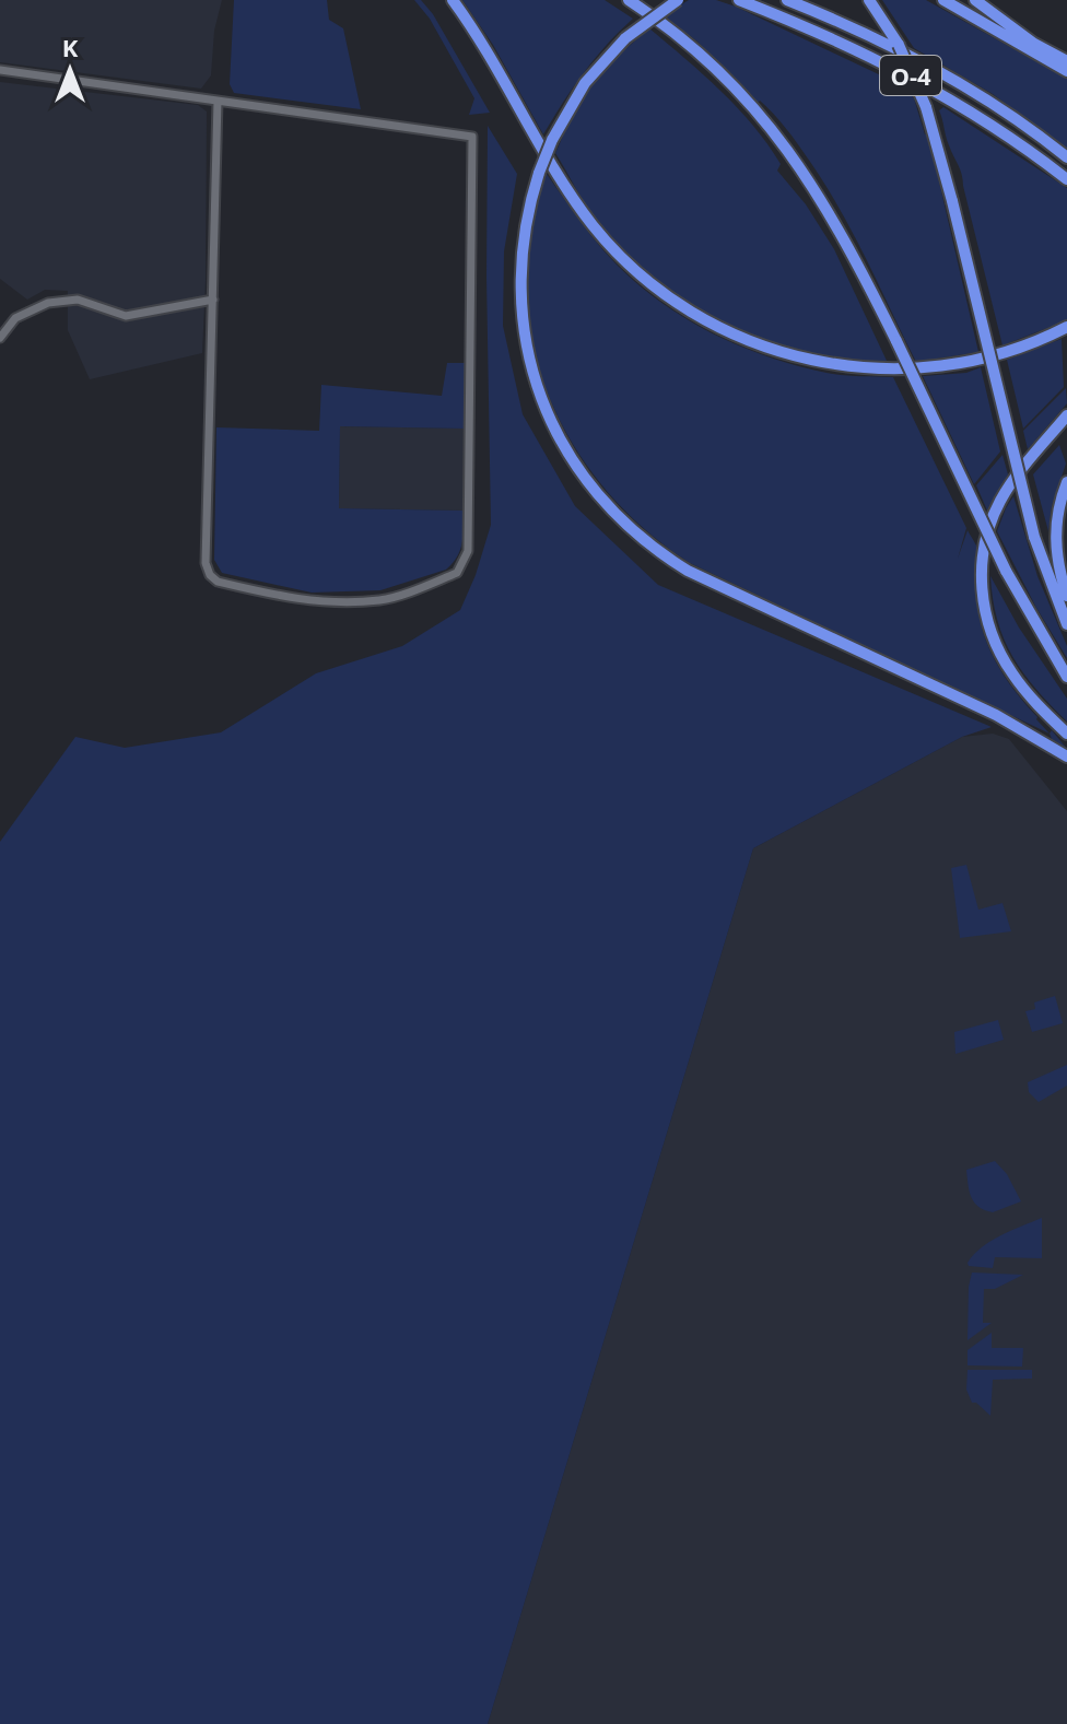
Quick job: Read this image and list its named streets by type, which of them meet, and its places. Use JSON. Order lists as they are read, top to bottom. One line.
{"streets":{"highway":["O-4"]},"north":"top"}
